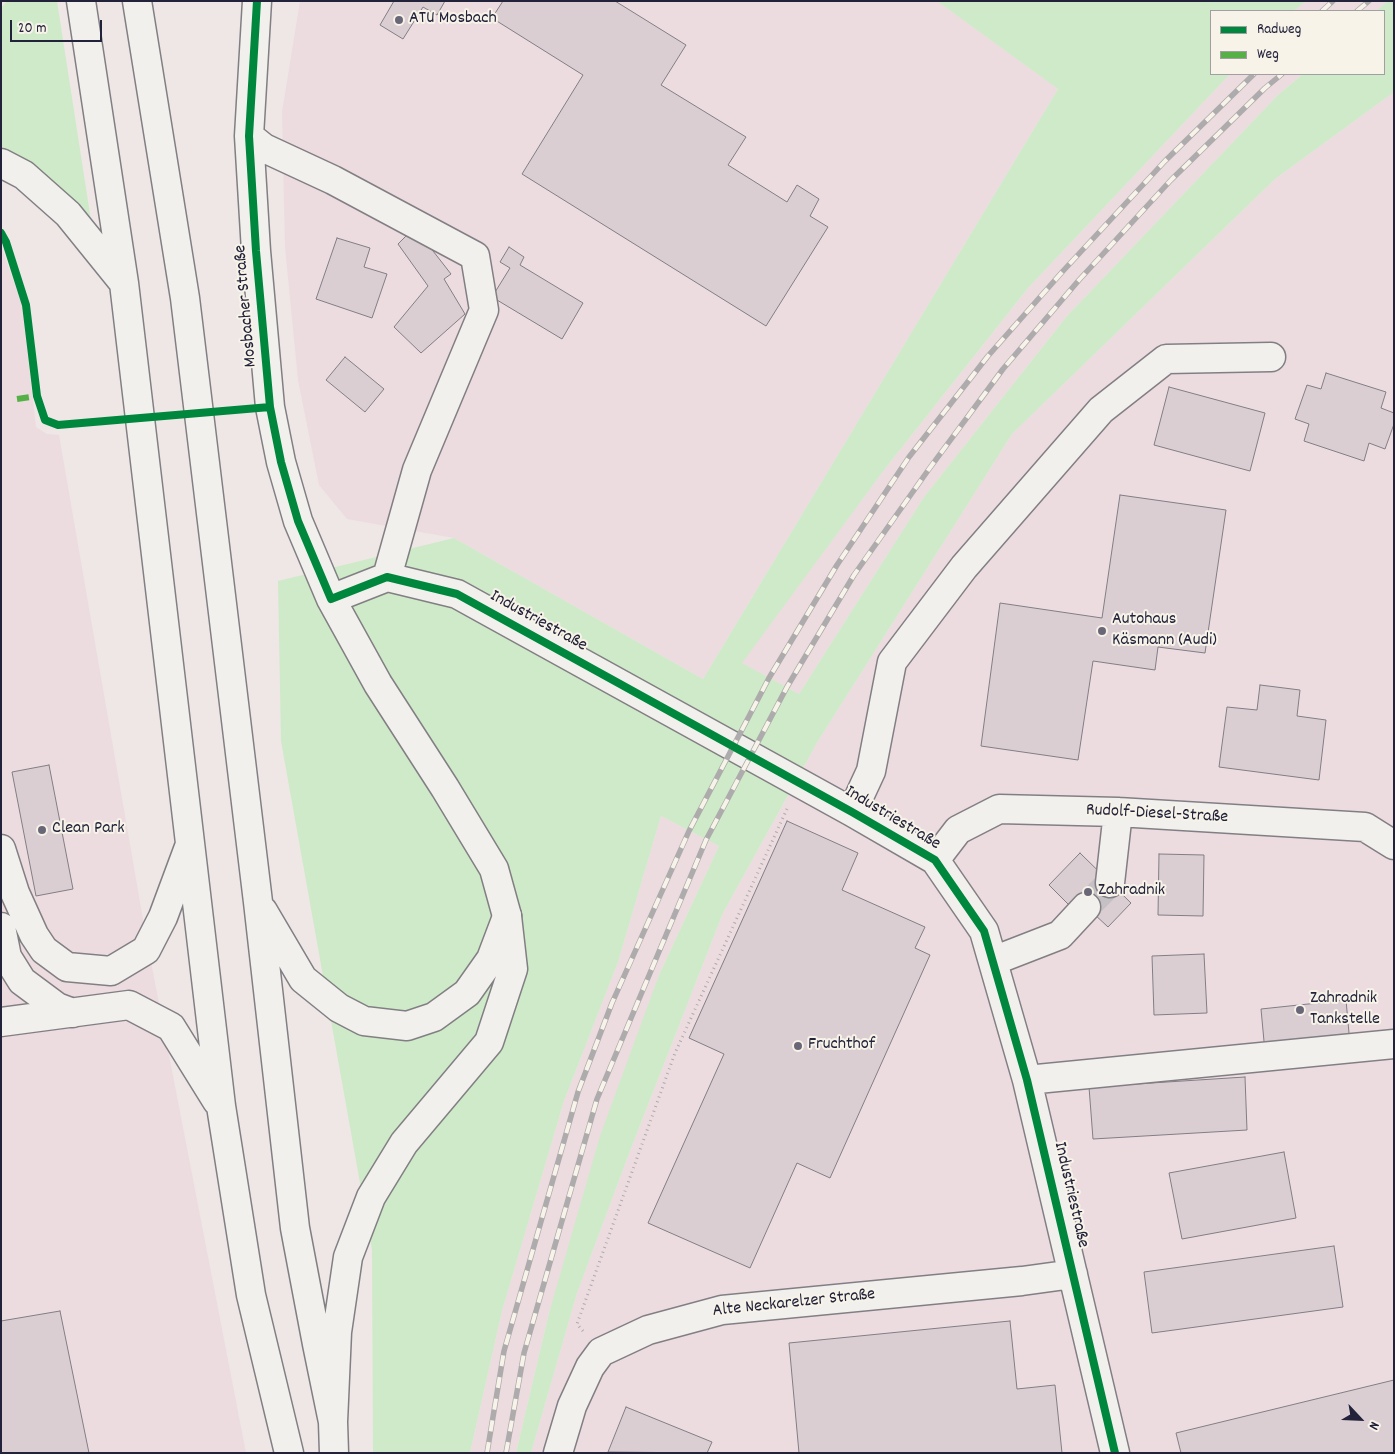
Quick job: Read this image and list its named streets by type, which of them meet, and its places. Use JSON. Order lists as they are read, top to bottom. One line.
{"streets":{"main road":["Mosbacher Straße","Industriestraße","Rudolf-Diesel-Straße","Alte Neckarelzer Straße"]},"crossings":[["Industriestraße","Rudolf-Diesel-Straße"],["Industriestraße","Alte Neckarelzer Straße"]],"places":["ATU Mosbach","Autohaus Käsmann (Audi)","Clean Park","Zahradnik","Zahradnik Tankstelle","Fruchthof"],"legend":["Radweg","Weg"],"scale_bar":"20 m","north":"bottom right"}
